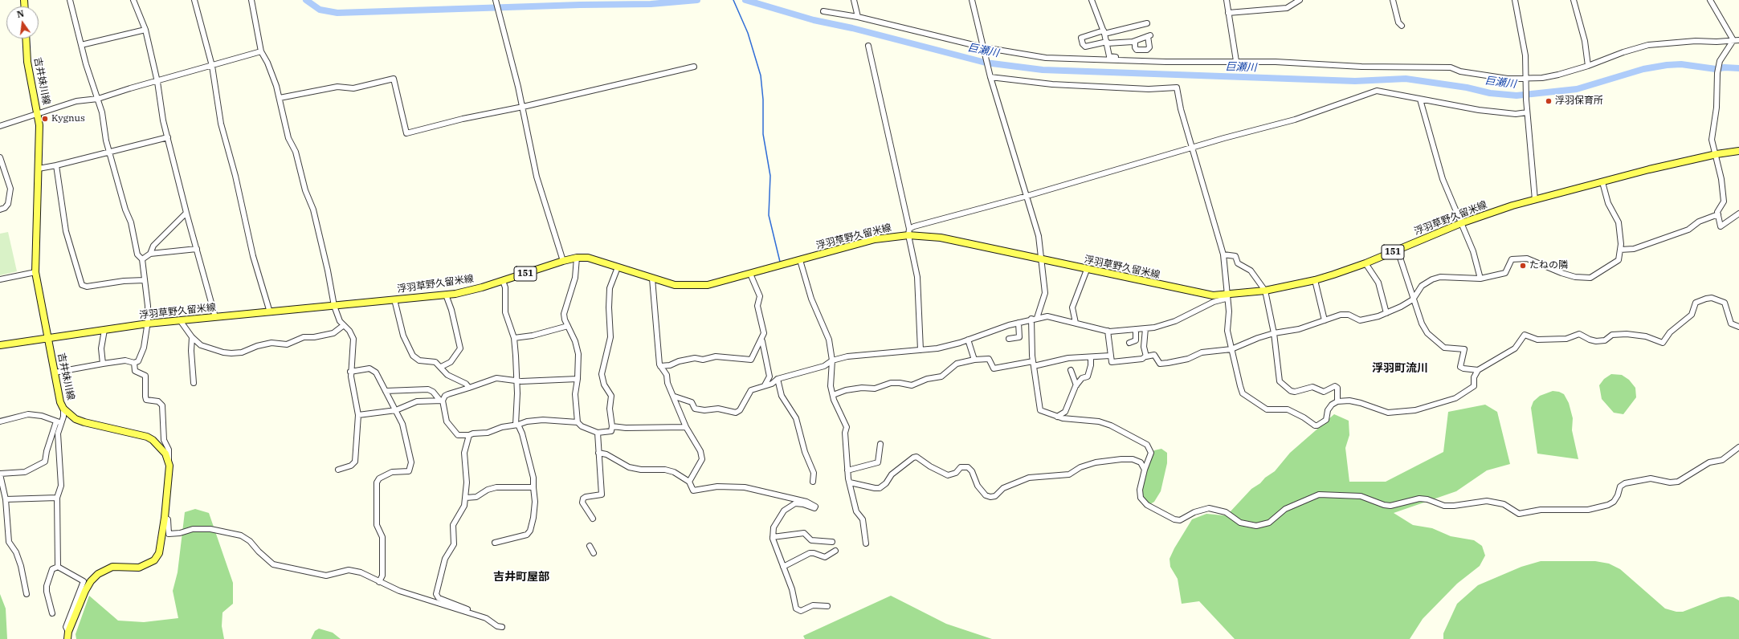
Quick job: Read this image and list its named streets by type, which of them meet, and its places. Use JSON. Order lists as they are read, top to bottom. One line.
{"streets":{"main road":["吉井妹川線","浮羽草野久留米線","151"]},"crossings":[["吉井妹川線","浮羽草野久留米線"]],"districts":["浮羽町流川","吉井町屋部"],"water":["巨瀬川"],"places":["浮羽保育所","Kygnus","たねの隣"],"north":"top"}
